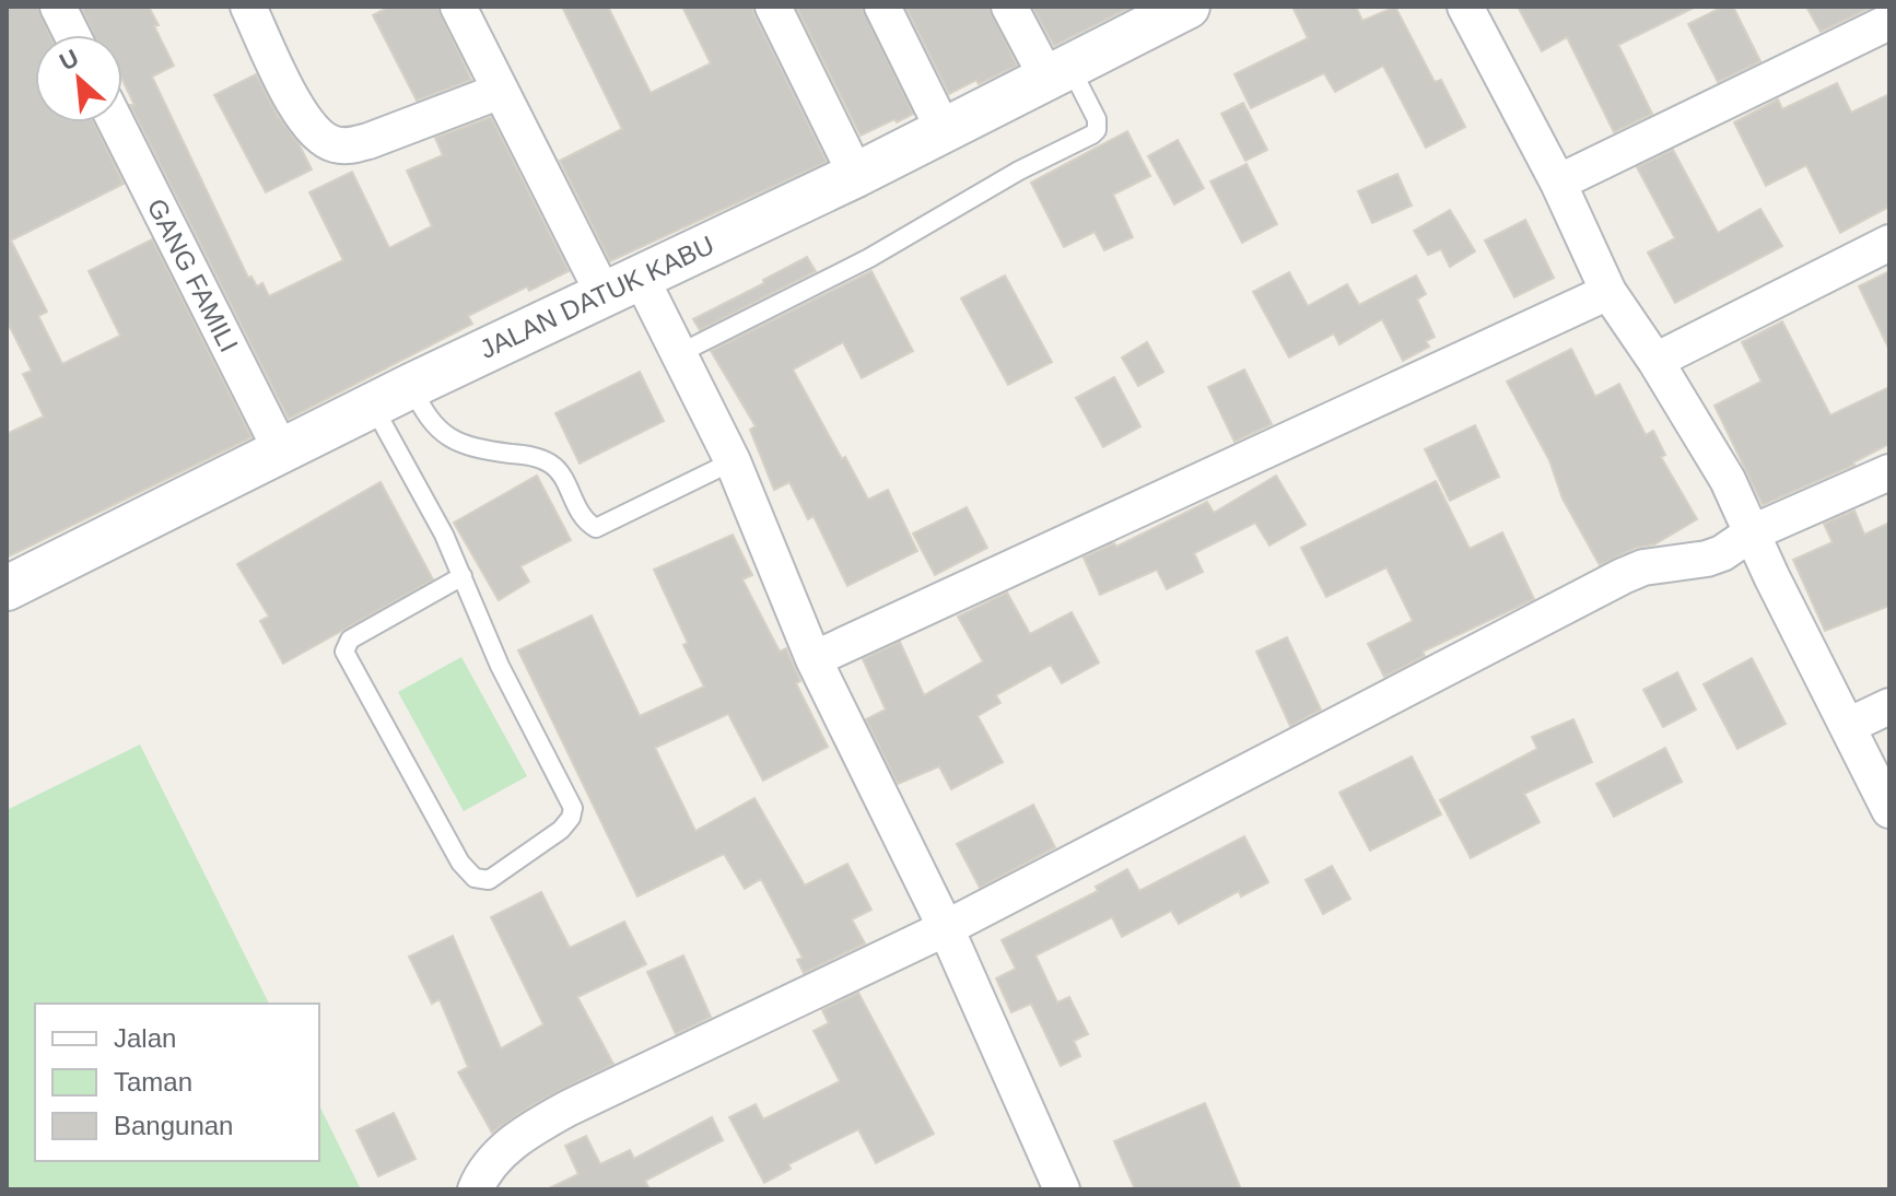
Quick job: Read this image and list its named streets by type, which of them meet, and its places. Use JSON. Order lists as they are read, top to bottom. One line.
{"streets":{"street":["GANG FAMILI","JALAN DATUK KABU"]},"crossings":[["GANG FAMILI","JALAN DATUK KABU"]],"legend":["Jalan","Taman","Bangunan"],"north":"top left"}
